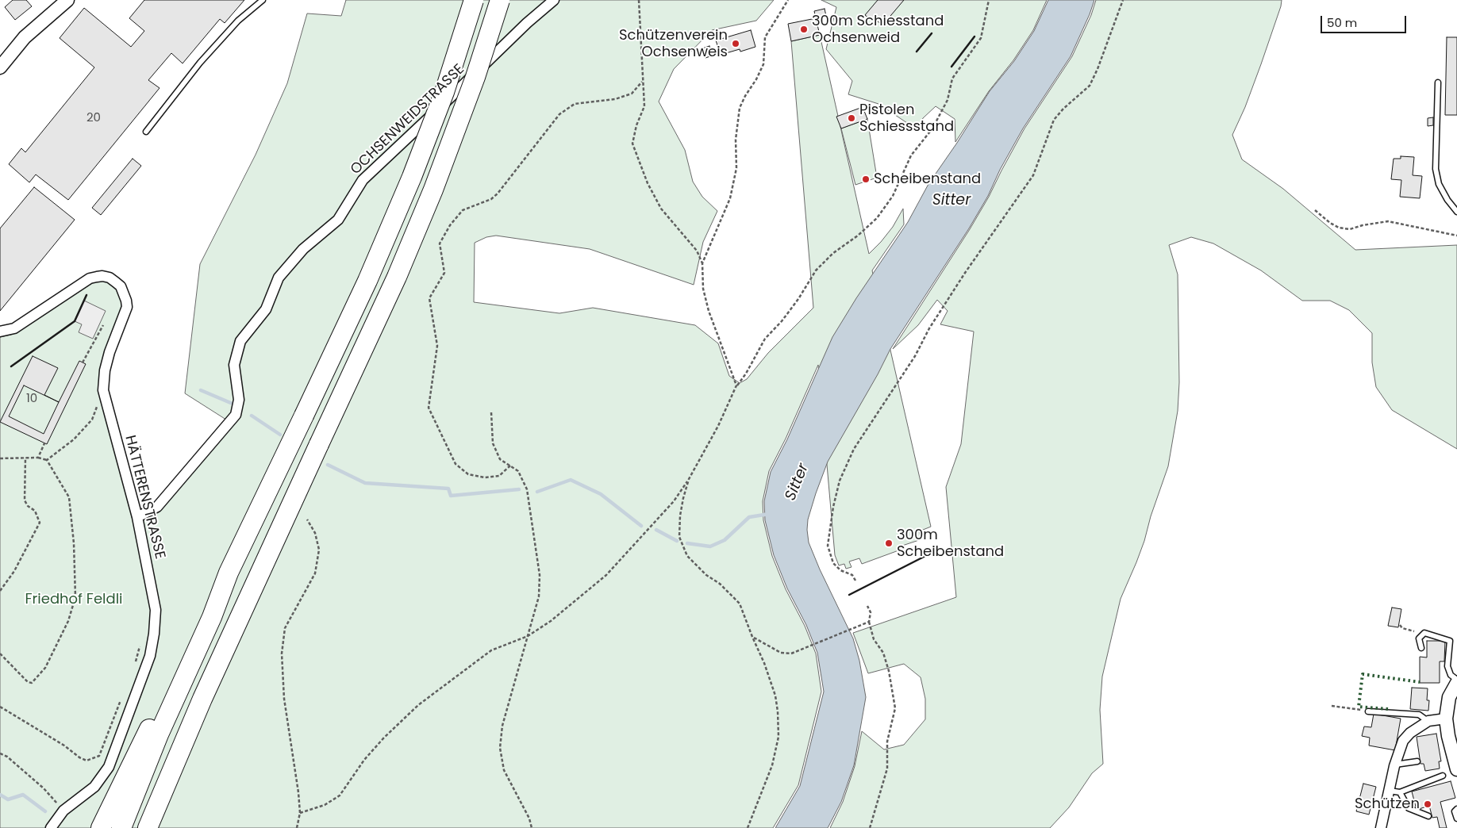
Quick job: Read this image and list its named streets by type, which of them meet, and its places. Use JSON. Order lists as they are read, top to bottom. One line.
{"streets":{"street":["OCHSENWEIDSTRASSE","HÄTTERENSTRASSE"]},"crossings":[["OCHSENWEIDSTRASSE","HÄTTERENSTRASSE"]],"water":["Sitter"],"parks":["Friedhof Feldli"],"places":["300m Schiesstand Ochsenweid","Schützenverein Ochsenweis","Pistolen Schiessstand","Scheibenstand","300m Scheibenstand","Schützen"],"house_numbers":["20","10"],"scale_bar":"50 m"}
